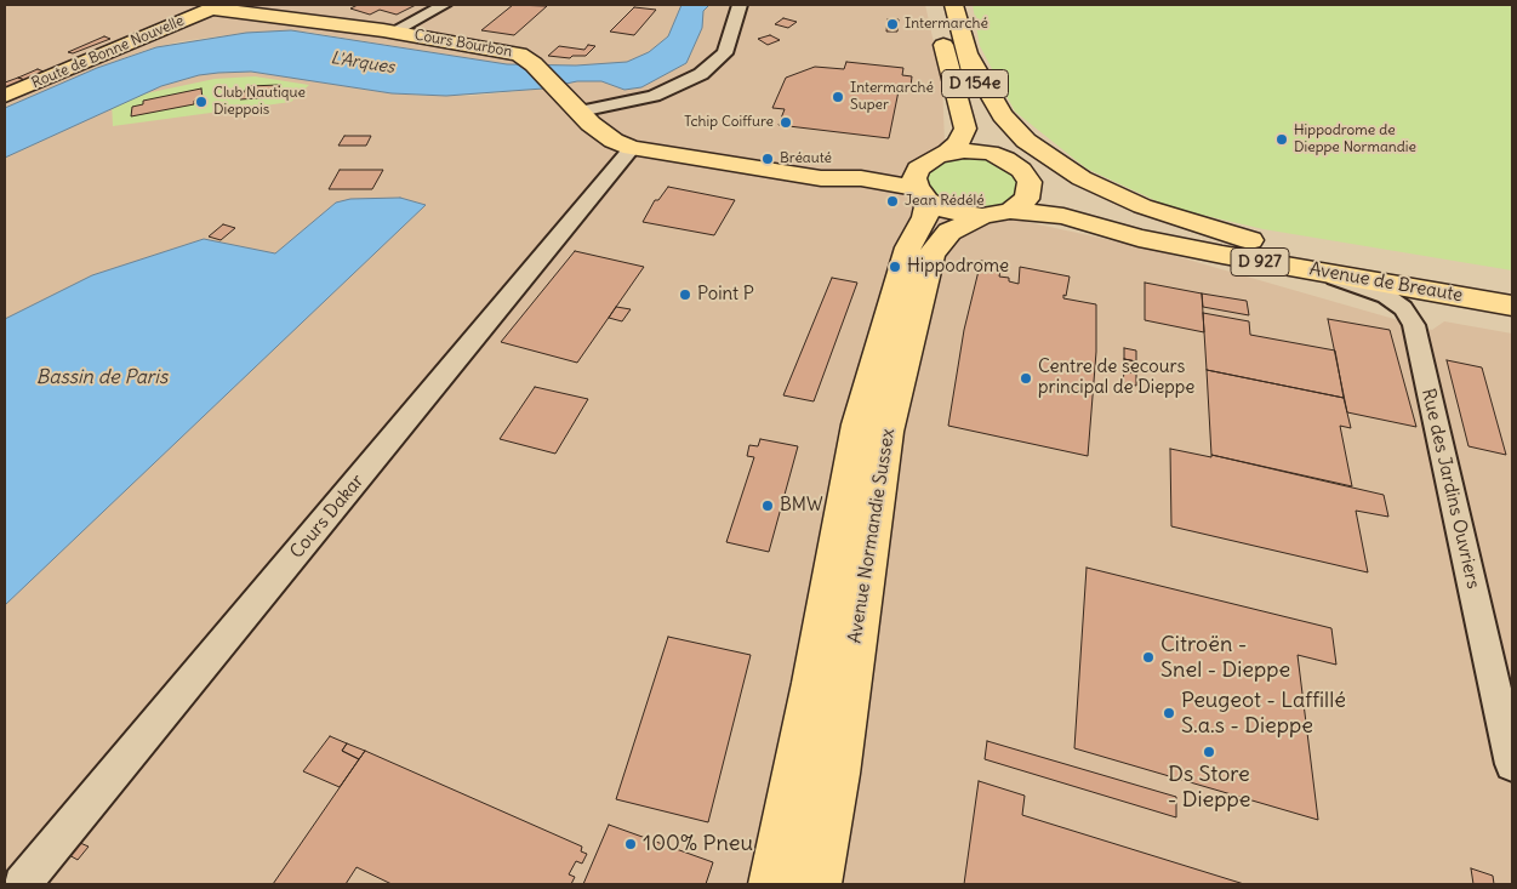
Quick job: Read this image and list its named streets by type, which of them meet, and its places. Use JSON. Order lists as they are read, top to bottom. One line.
{"streets":{"main road":["Cours Bourbon","Route de Bonne Nouvelle","D 154e","D 927","Avenue de Breaute","Avenue Normandie Sussex"],"street":["Rue des Jardins Ouvriers","Cours Dakar"]},"crossings":[["Cours Bourbon","Route de Bonne Nouvelle"],["Cours Bourbon","D 154e"],["Cours Bourbon","Avenue de Breaute"],["Cours Bourbon","Cours Dakar"],["Cours Bourbon","Avenue Normandie Sussex"],["Avenue de Breaute","Rue des Jardins Ouvriers"],["Avenue de Breaute","Avenue Normandie Sussex"]],"water":["L'Arques","Bassin de Paris"],"places":["Intermarché","Intermarché Super","Club Nautique Dieppois","Tchip Coiffure","Hippodrome de Dieppe Normandie","Bréauté","Jean Rédélé","Hippodrome","Point P","Centre de secours principal de Dieppe","BMW","Citroën - Snel - Dieppe","Peugeot - Laffillé S.a.s - Dieppe","Ds Store - Dieppe","100% Pneu"]}
